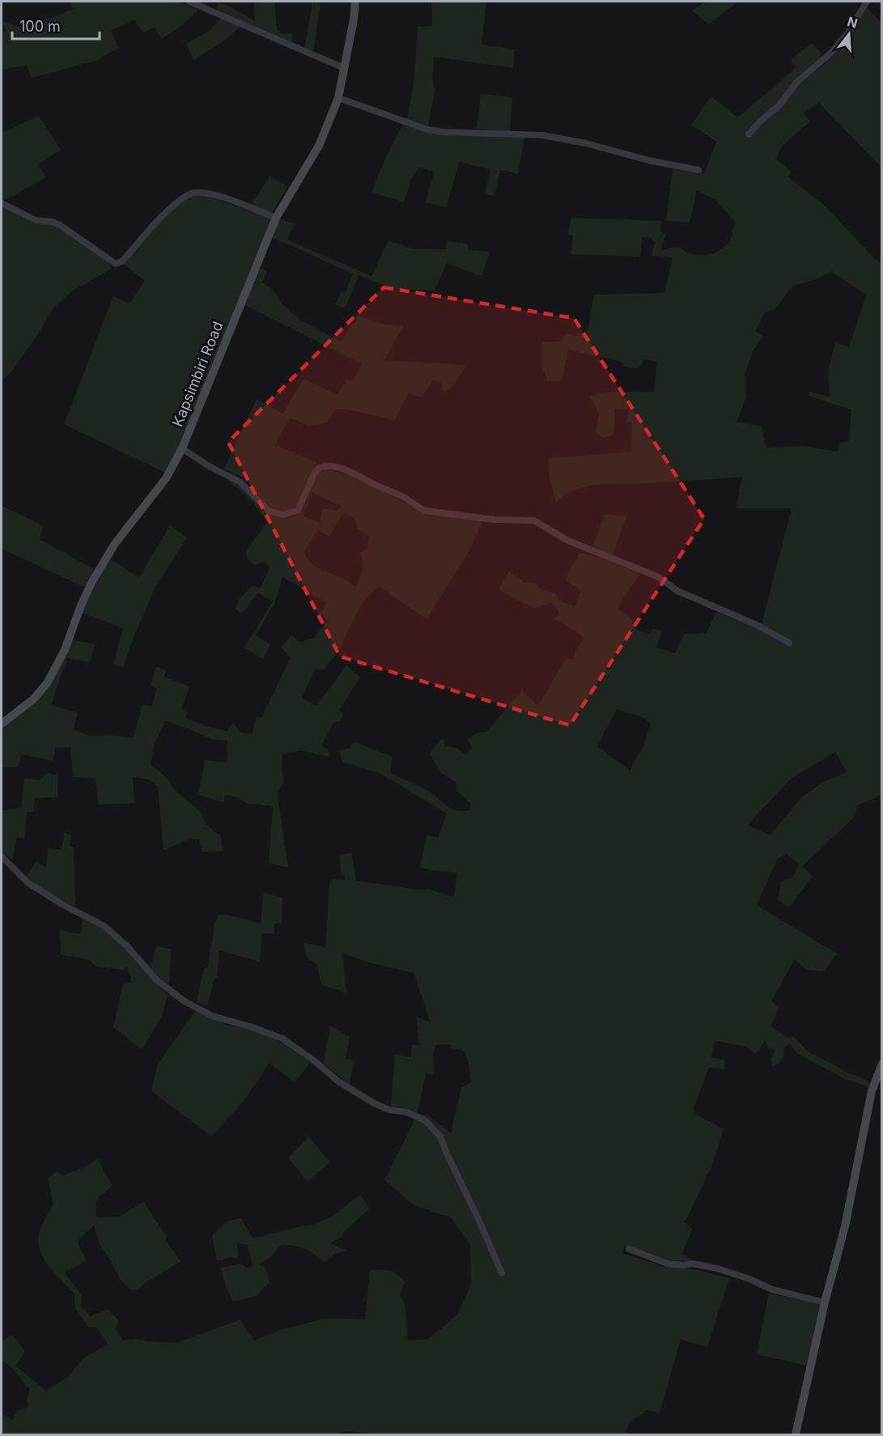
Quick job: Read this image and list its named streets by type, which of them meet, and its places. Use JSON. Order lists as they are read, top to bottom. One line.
{"streets":{"street":["Kapsimbiri Road"]},"scale_bar":"100 m","north":"top"}
